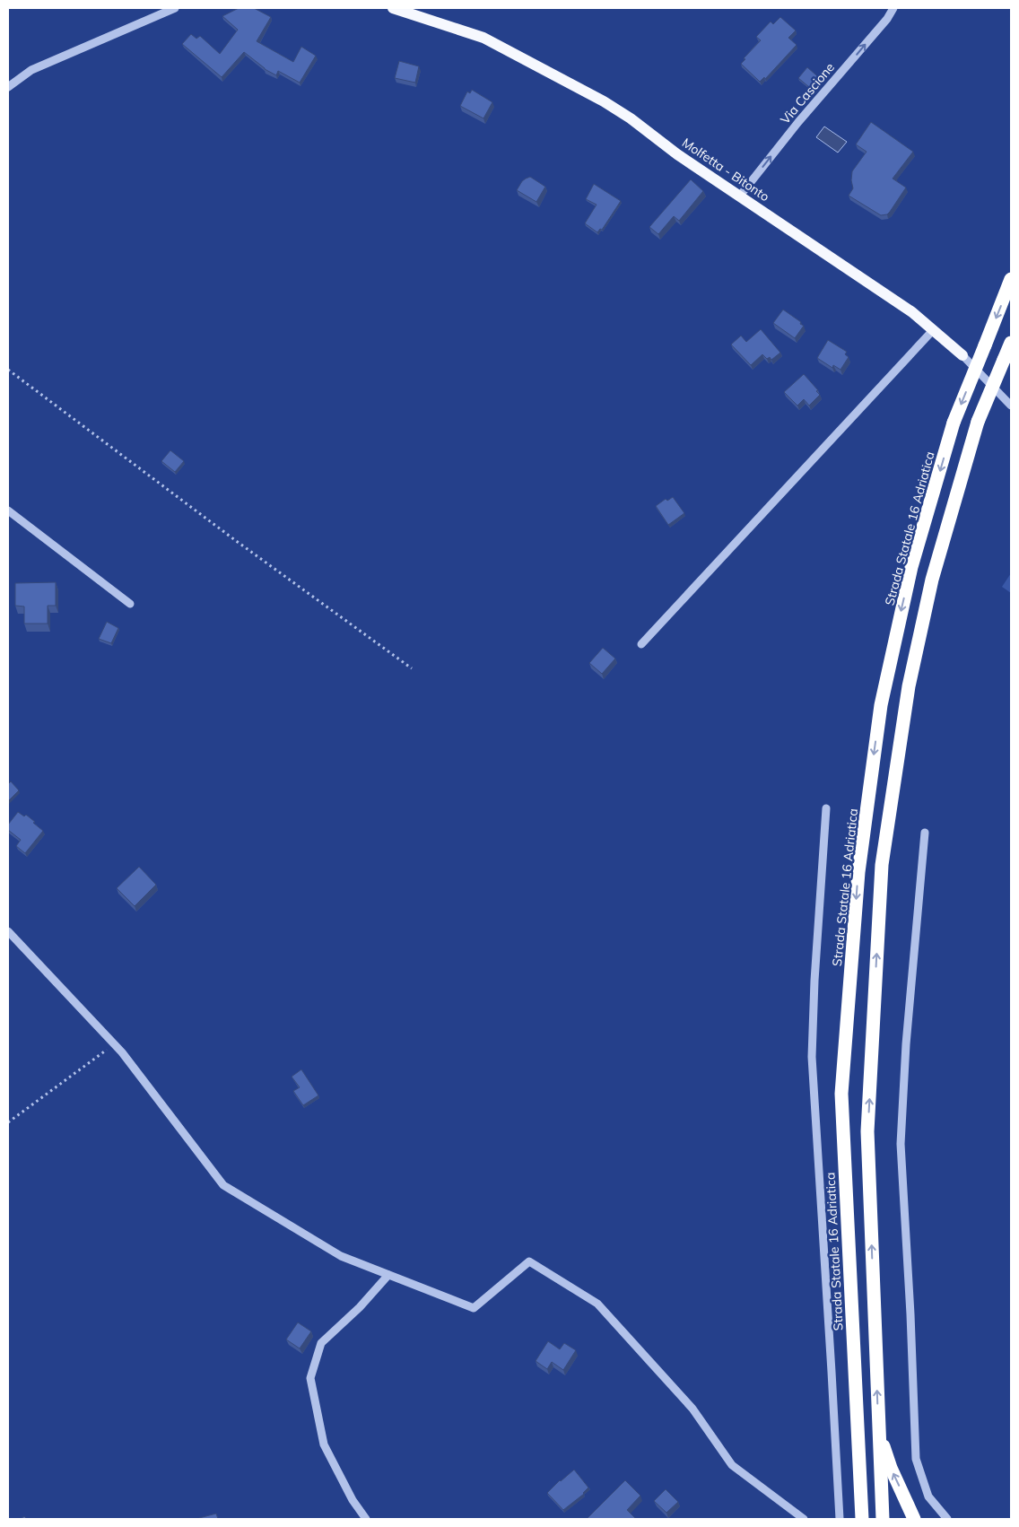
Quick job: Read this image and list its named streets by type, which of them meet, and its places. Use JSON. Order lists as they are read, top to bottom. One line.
{"streets":{"highway":["Strada Statale 16 Adriatica"],"main road":["Molfetta - Bitonto"],"street":["Via Cascione"]},"crossings":[["Via Cascione","Molfetta - Bitonto"]],"one_way":["Via Cascione"]}
